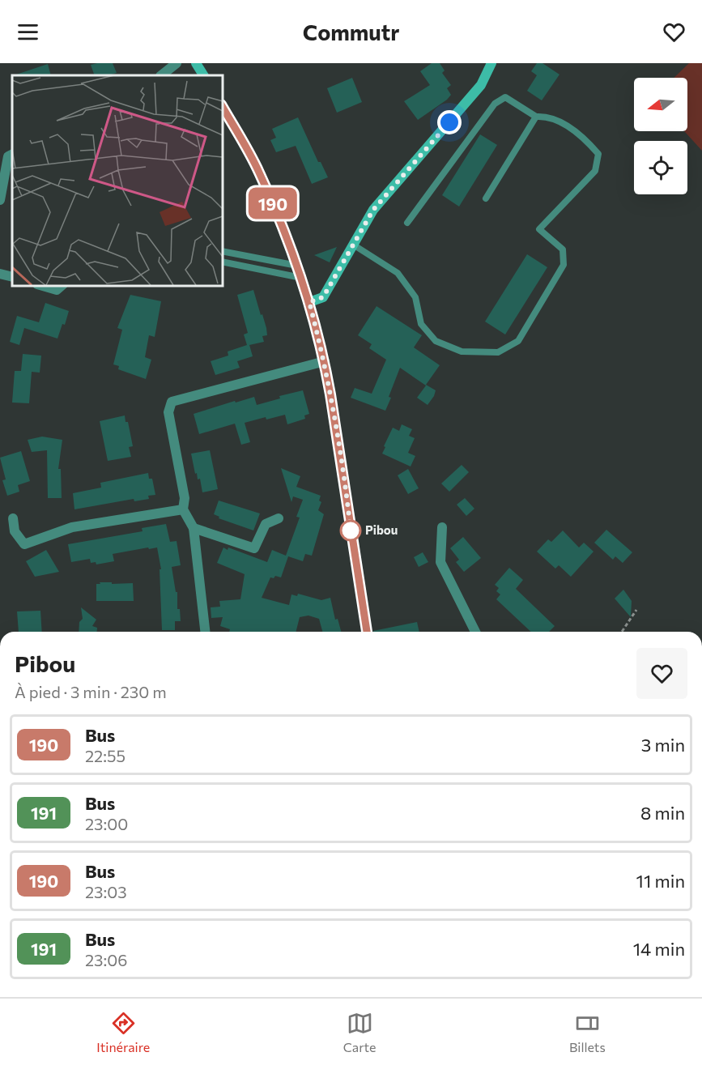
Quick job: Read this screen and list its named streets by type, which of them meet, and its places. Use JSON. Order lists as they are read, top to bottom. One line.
{"places":["Pibou"],"lines":["bus line 190"],"north":"left","page":{"header":"Commutr","on_map":"190","heading":["Pibou","À pied · 3 min · 230 m"],"list":[{"mark":"190","name":"Bus","note":"22:55","value":"3 min"},{"mark":"191","name":"Bus","note":"23:00","value":"8 min"},{"mark":"190","name":"Bus","note":"23:03","value":"11 min"},{"mark":"191","name":"Bus","note":"23:06","value":"14 min"}],"tabs":["Itinéraire","Carte","Billets"]}}
